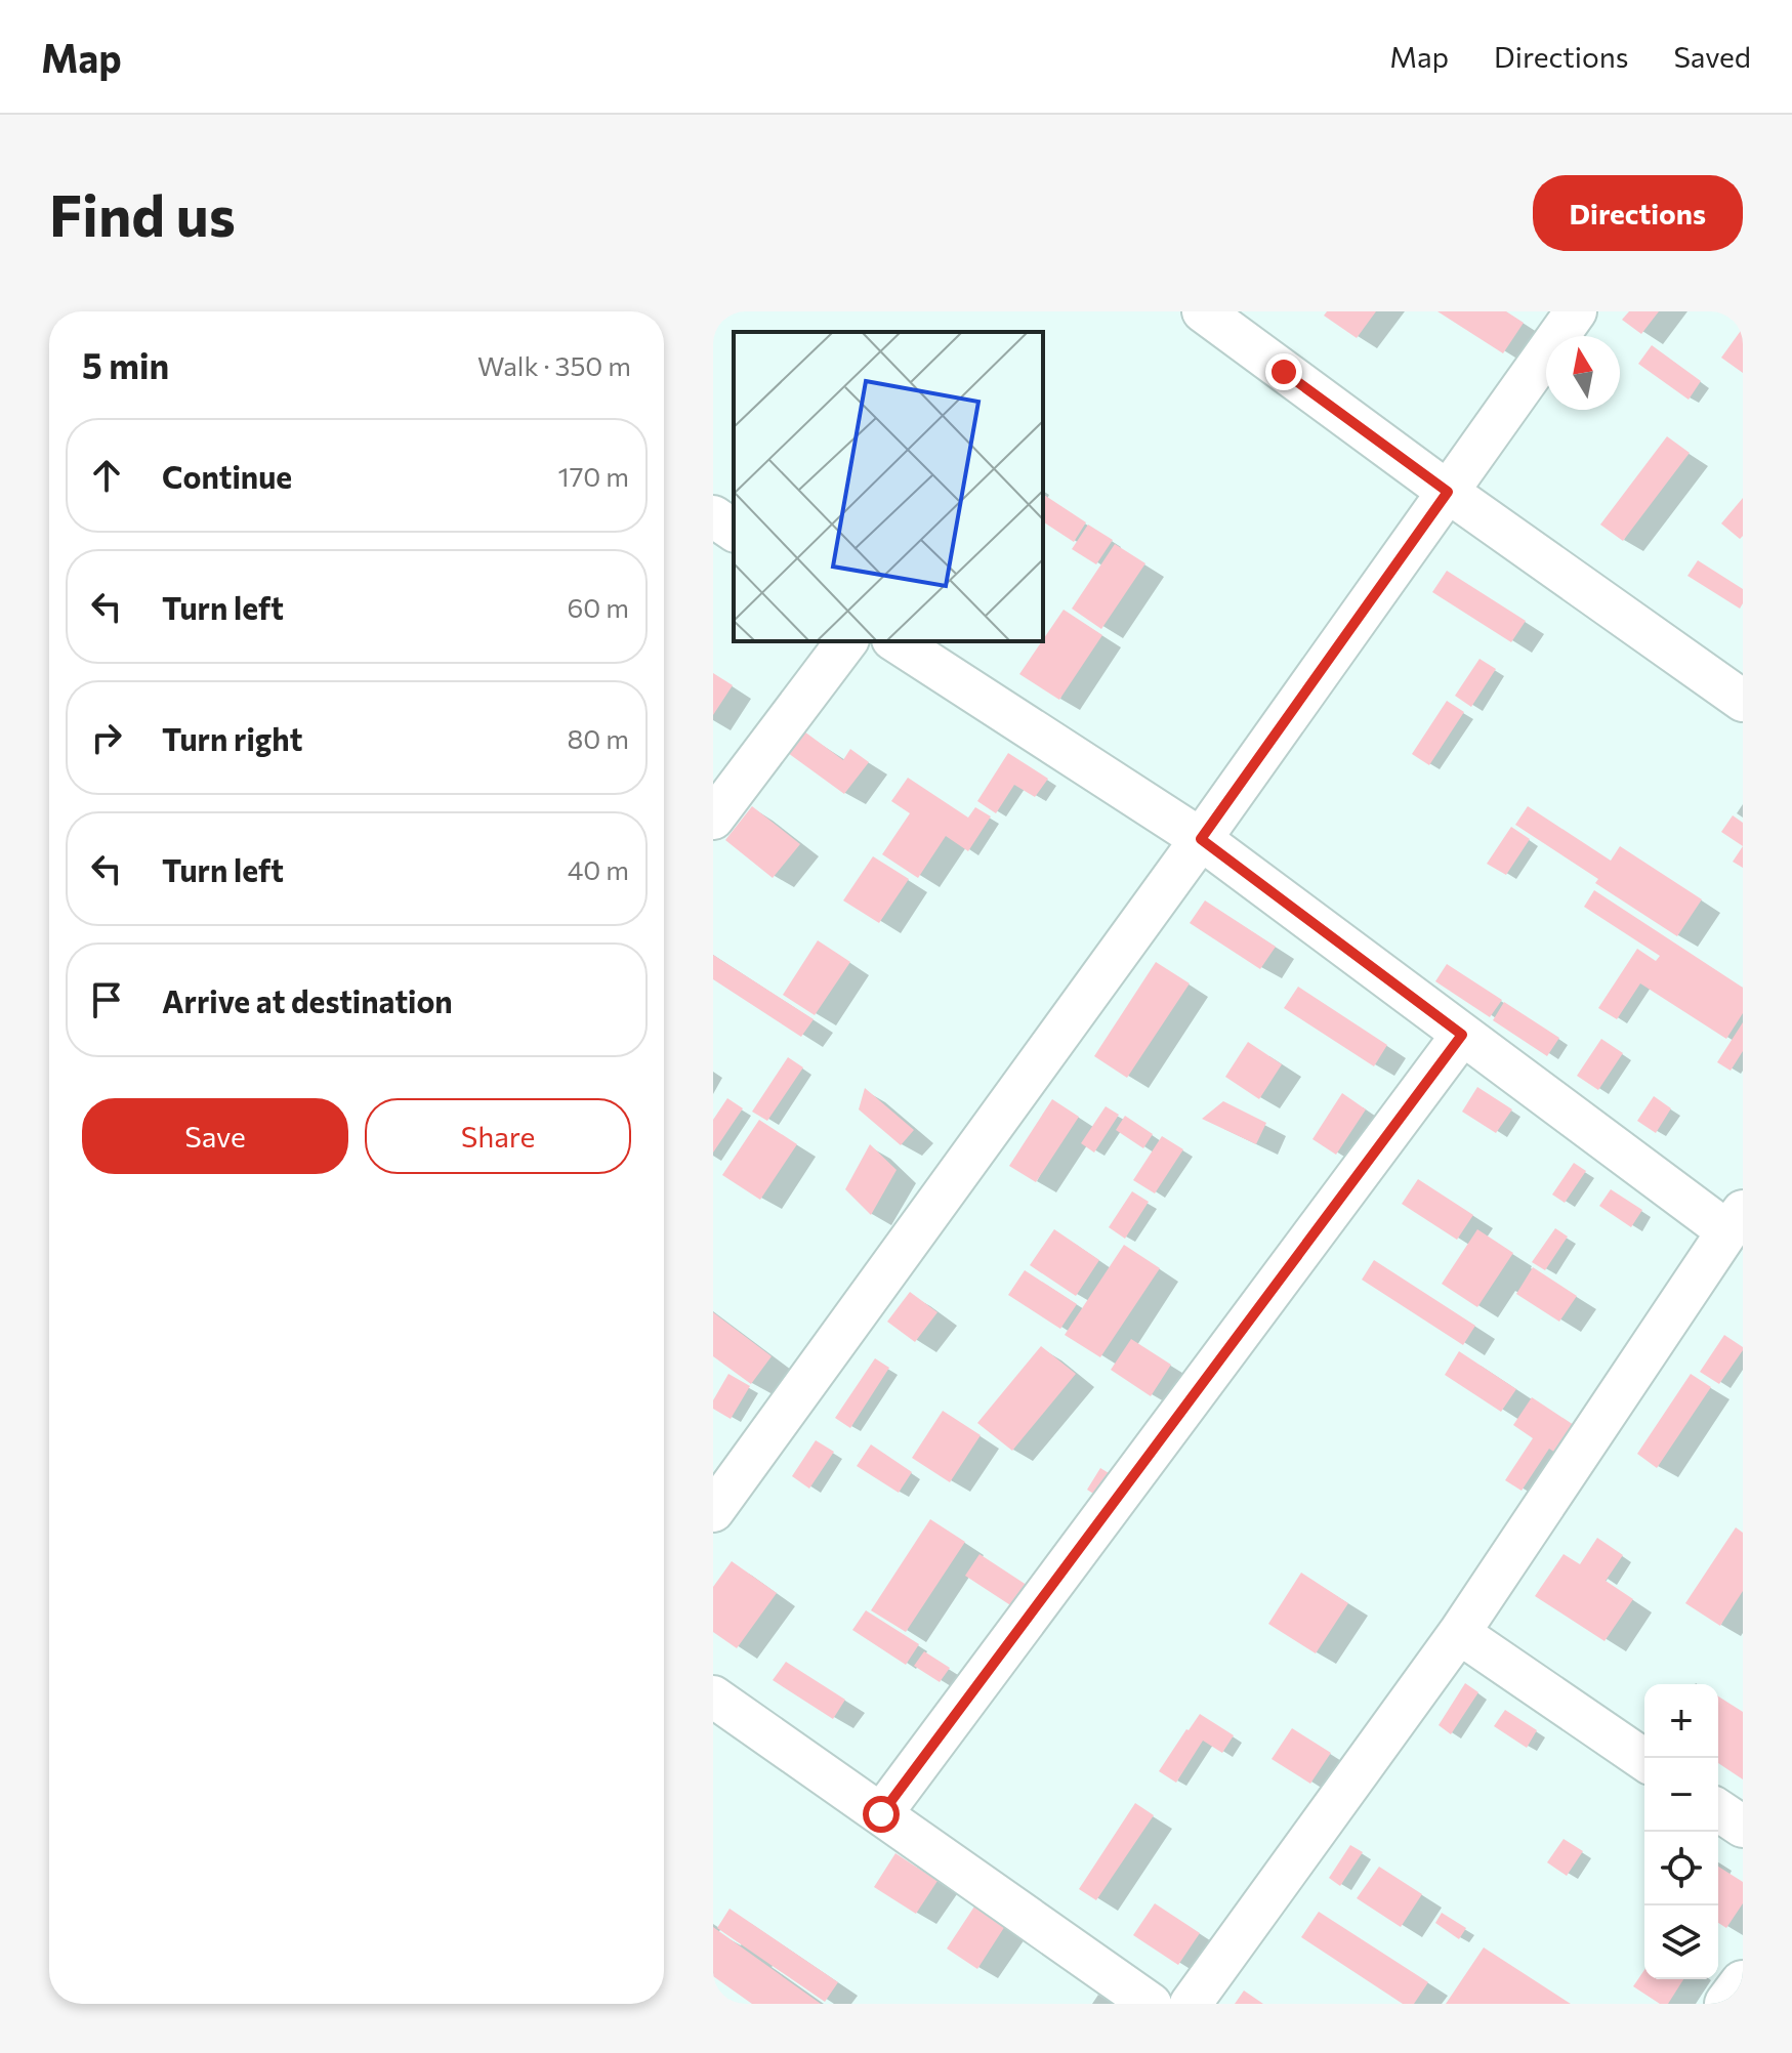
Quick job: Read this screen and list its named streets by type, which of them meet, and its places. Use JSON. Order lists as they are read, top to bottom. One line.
{"north":"top","page":{"header":"Map","nav":["Map","Directions","Saved"],"buttons":["Directions",["Save","Share"]],"title":"Find us","heading":["5 min","Walk · 350 m"],"list":[["Continue","170 m"],["Turn left","60 m"],["Turn right","80 m"],["Turn left","40 m"],"Arrive at destination"],"map_buttons":["+","−"]}}
